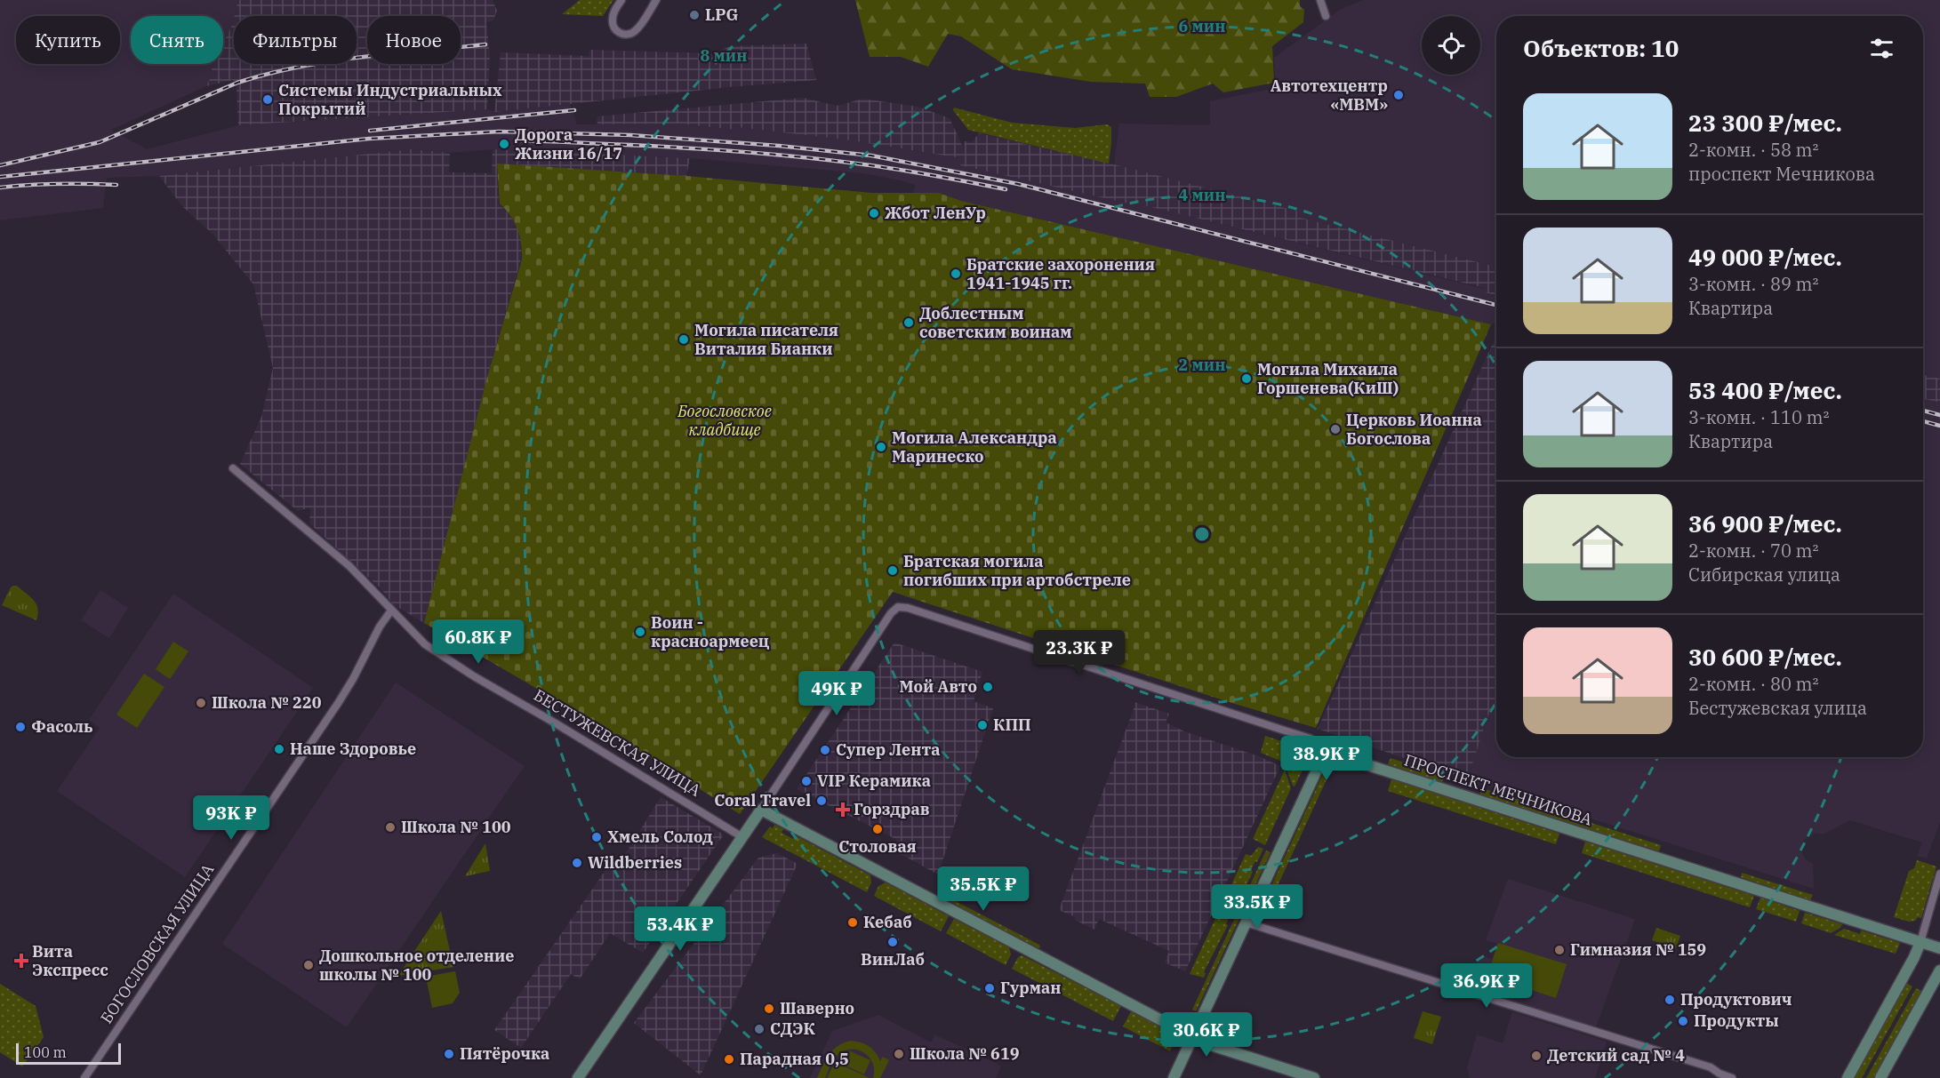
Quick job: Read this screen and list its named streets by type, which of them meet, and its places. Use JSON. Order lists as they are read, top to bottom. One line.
{"streets":{"street":["БЕСТУЖЕВСКАЯ УЛИЦА","ПРОСПЕКТ МЕЧНИКОВА","БОГОСЛОВСКАЯ УЛИЦА"]},"crossings":[["БЕСТУЖЕВСКАЯ УЛИЦА","БОГОСЛОВСКАЯ УЛИЦА"]],"parks":["Богословское кладбище"],"places":{"other":["LPG","Автотехцентр «МВМ»","Системы Индустриальных Покрытий","Дорога Жизни 16/17","Жбот ЛенУр","Братские захоронения 1941-1945 гг.","Доблестным советским воинам","Могила писателя Виталия Бианки","Могила Михаила Горшенева(КиШ)","Церковь Иоанна Богослова","Могила Александра Маринеско","Братская могила погибших при артобстреле","Воин - красноармеец","Мой Авто","Школа № 220","КПП","Фасоль","Наше Здоровье","Супер Лента","VIP Керамика","Coral Travel","Школа № 100","Столовая","Хмель Солод","Wildberries","Кебаб","ВинЛаб","Гимназия № 159","Дошкольное отделение школы № 100","Гурман","Продуктович","Шаверно","Продукты","СДЭК","Пятёрочка","Школа № 619","Детский сад № 4","Парадная 0,5"],"health":["Горздрав","Вита Экспресс"]},"scale_bar":"100 m","page":{"chip":["Купить","Снять","Фильтры","Новое"],"heading":"Объектов: 10","list":[{"name":"23 300 ₽/мес.","note":"2-комн. · 58 m² · проспект Мечникова"},{"name":"49 000 ₽/мес.","note":"3-комн. · 89 m² · Квартира"},{"name":"53 400 ₽/мес.","note":"3-комн. · 110 m² · Квартира"},{"name":"36 900 ₽/мес.","note":"2-комн. · 70 m² · Сибирская улица"},{"name":"30 600 ₽/мес.","note":"2-комн. · 80 m² · Бестужевская улица"}],"price":["60.8K ₽","23.3K ₽","49K ₽","38.9K ₽","93K ₽","35.5K ₽","33.5K ₽","53.4K ₽","36.9K ₽","30.6K ₽"],"scale":"100 m"},"rings":["6 мин","8 мин","4 мин","2 мин"]}
